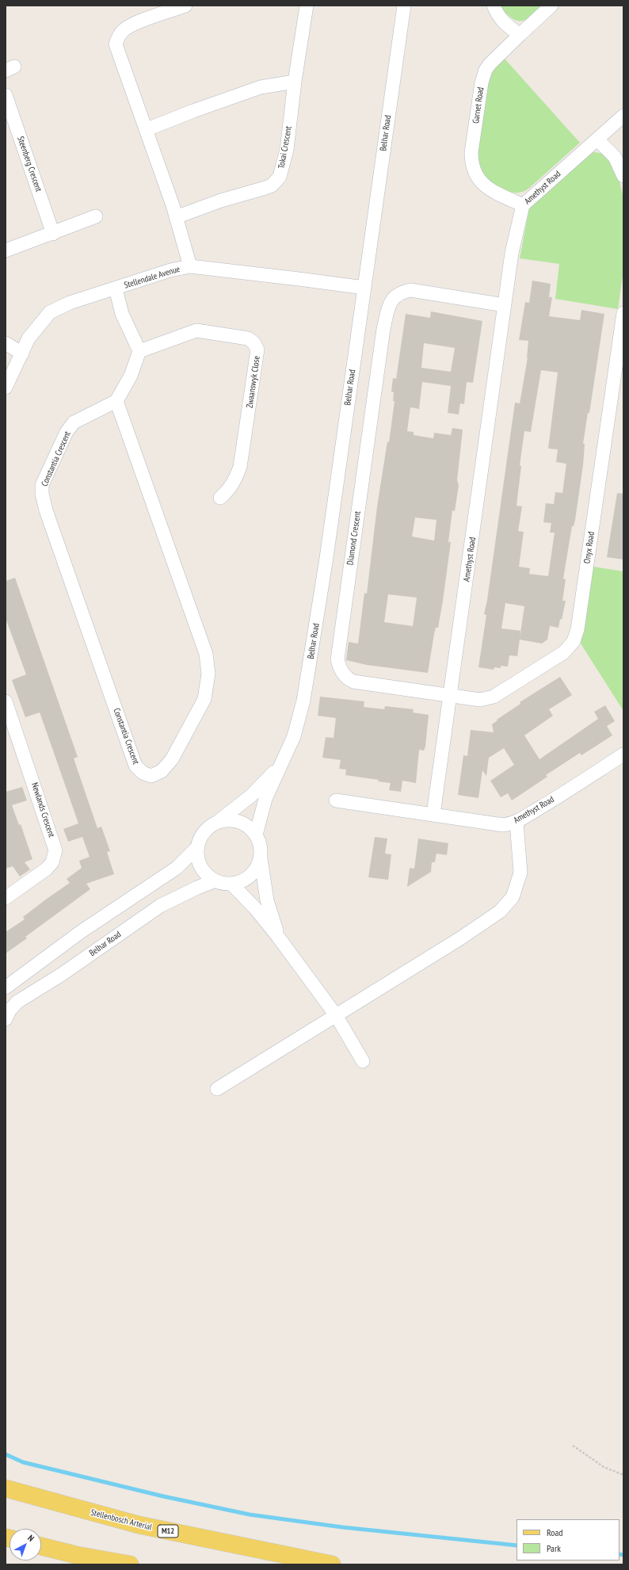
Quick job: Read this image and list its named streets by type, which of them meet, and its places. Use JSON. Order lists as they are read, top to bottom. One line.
{"streets":{"main road":["Stellenbosch Arterial","M12"],"street":["Garnet Road","Belhar Road","Tokai Crescent","Steenberg Crescent","Amethyst Road","Stellendale Avenue","Zwaanswyk Close","Constantia Crescent","Diamond Crescent","Onyx Road","Newlands Crescent"]},"crossings":[["Garnet Road","Amethyst Road"],["Belhar Road","Stellendale Avenue"],["Amethyst Road","Diamond Crescent"],["Amethyst Road","Onyx Road"],["Diamond Crescent","Onyx Road"]],"legend":["Road","Park"],"north":"top right"}
